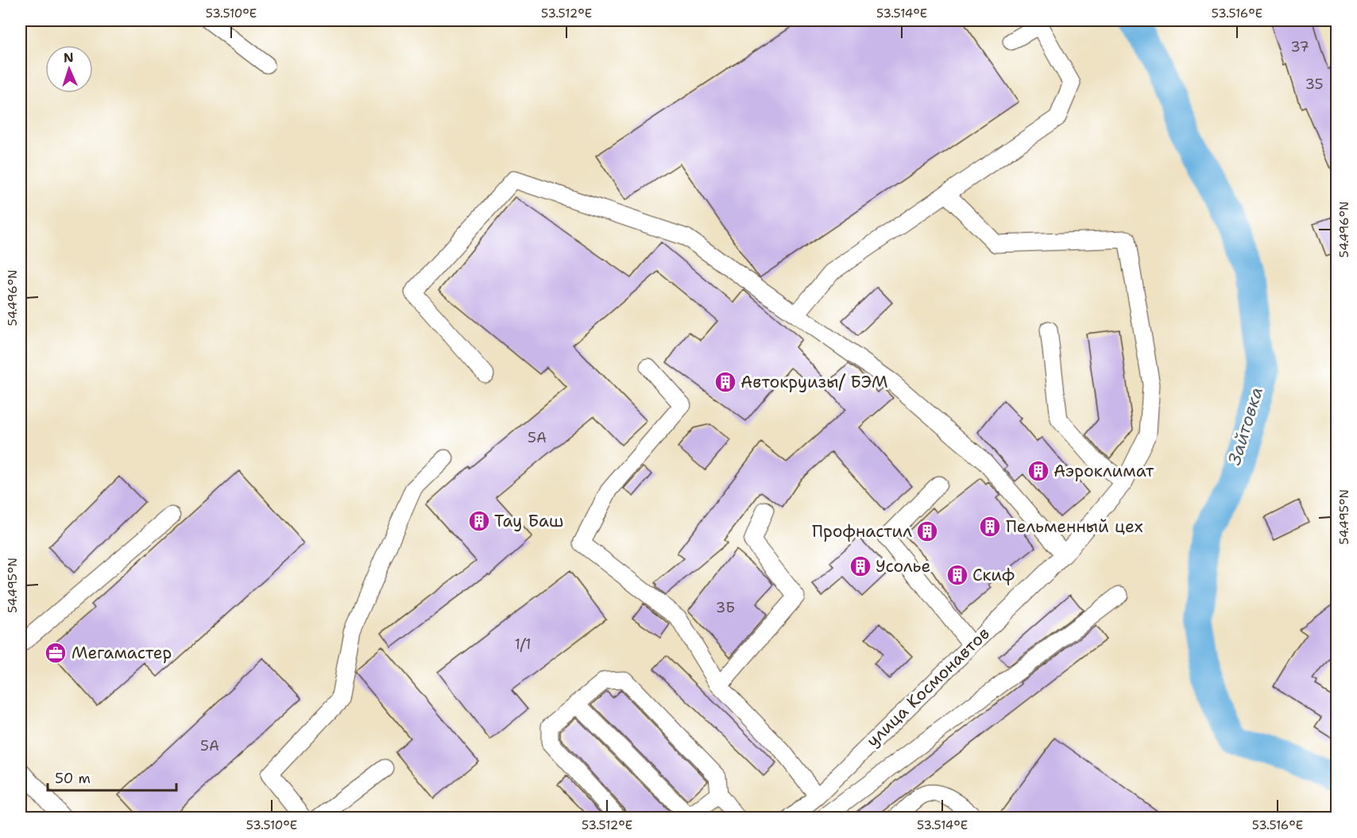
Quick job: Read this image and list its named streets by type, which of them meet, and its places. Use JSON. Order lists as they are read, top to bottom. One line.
{"streets":{"street":["улица Космонавтов"]},"water":["Зайтовка"],"places":{"building":["Автокруизы/ БЭМ","Аэроклимат","Тау Баш","Пельменный цех","Профнастил","Усолье","Скиф"],"office":["Мегамастер"]},"house_numbers":["37","35","5А","3Б","1/1","5А"],"scale_bar":"50 m","north":"top","coordinates":["53.510°E","53.512°E","53.514°E","53.516°E","54.496°N","54.495°N"]}
